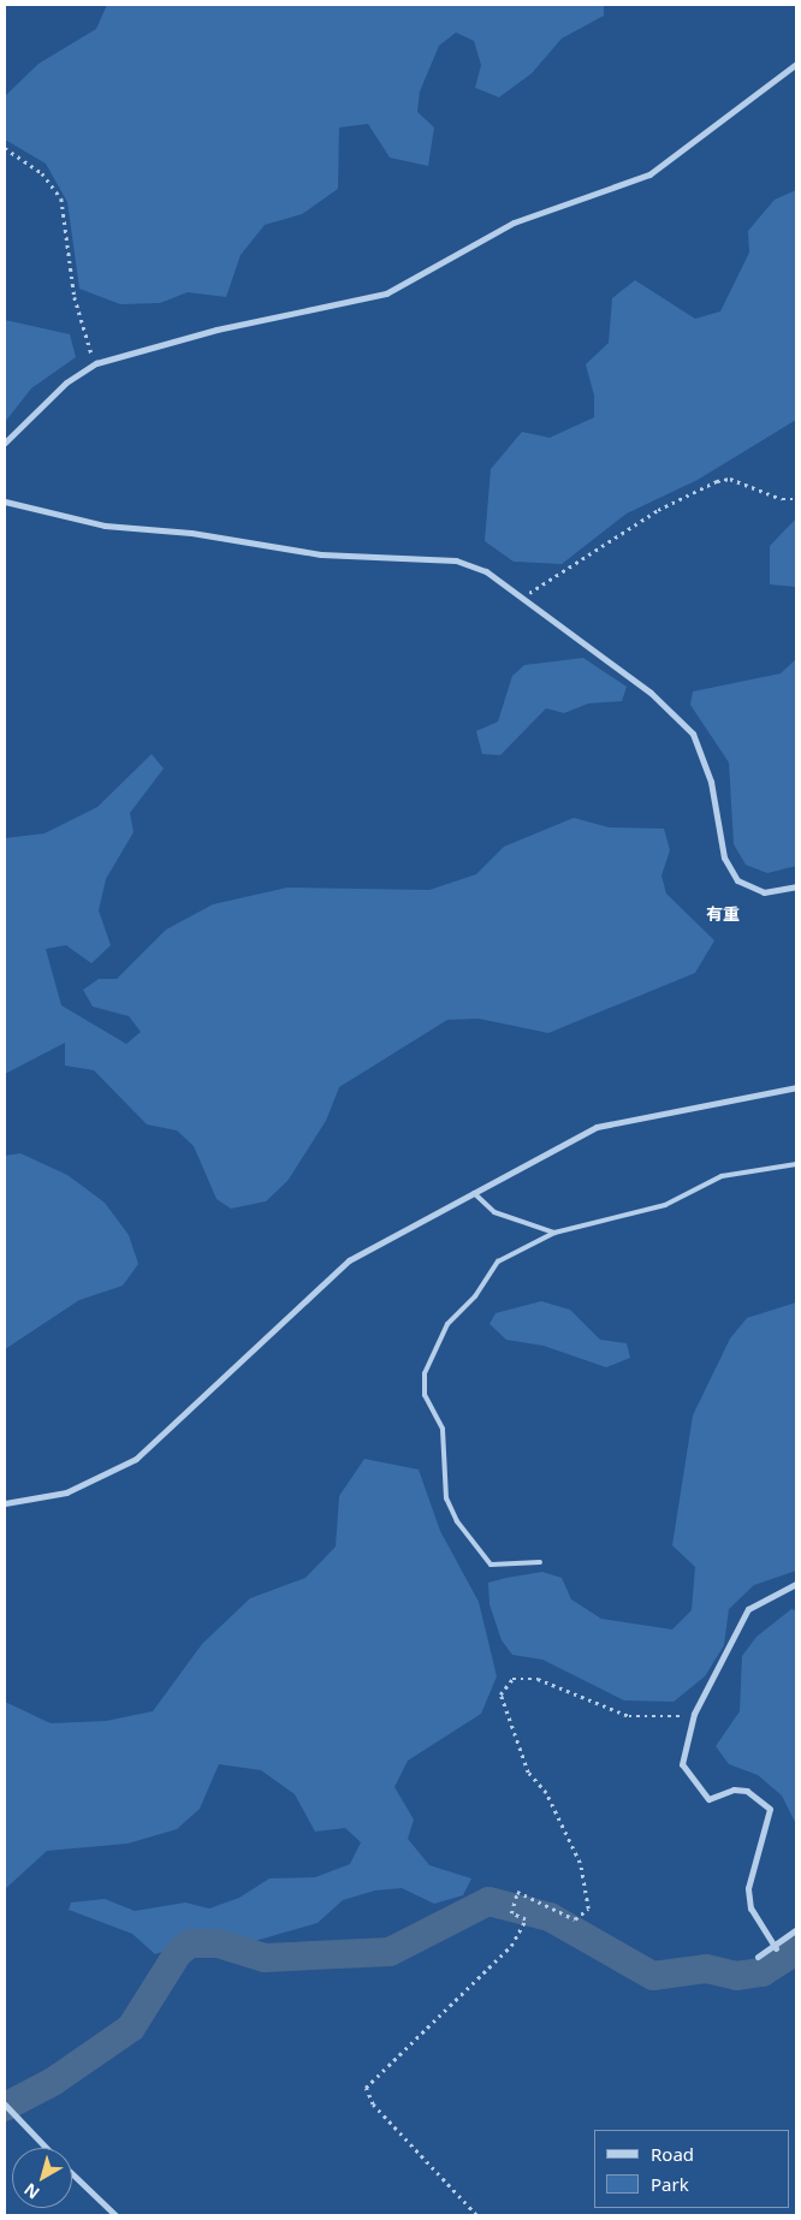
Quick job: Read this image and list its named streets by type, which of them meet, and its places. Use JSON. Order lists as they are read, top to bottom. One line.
{"districts":["有重"],"legend":["Road","Park"],"north":"bottom left"}
